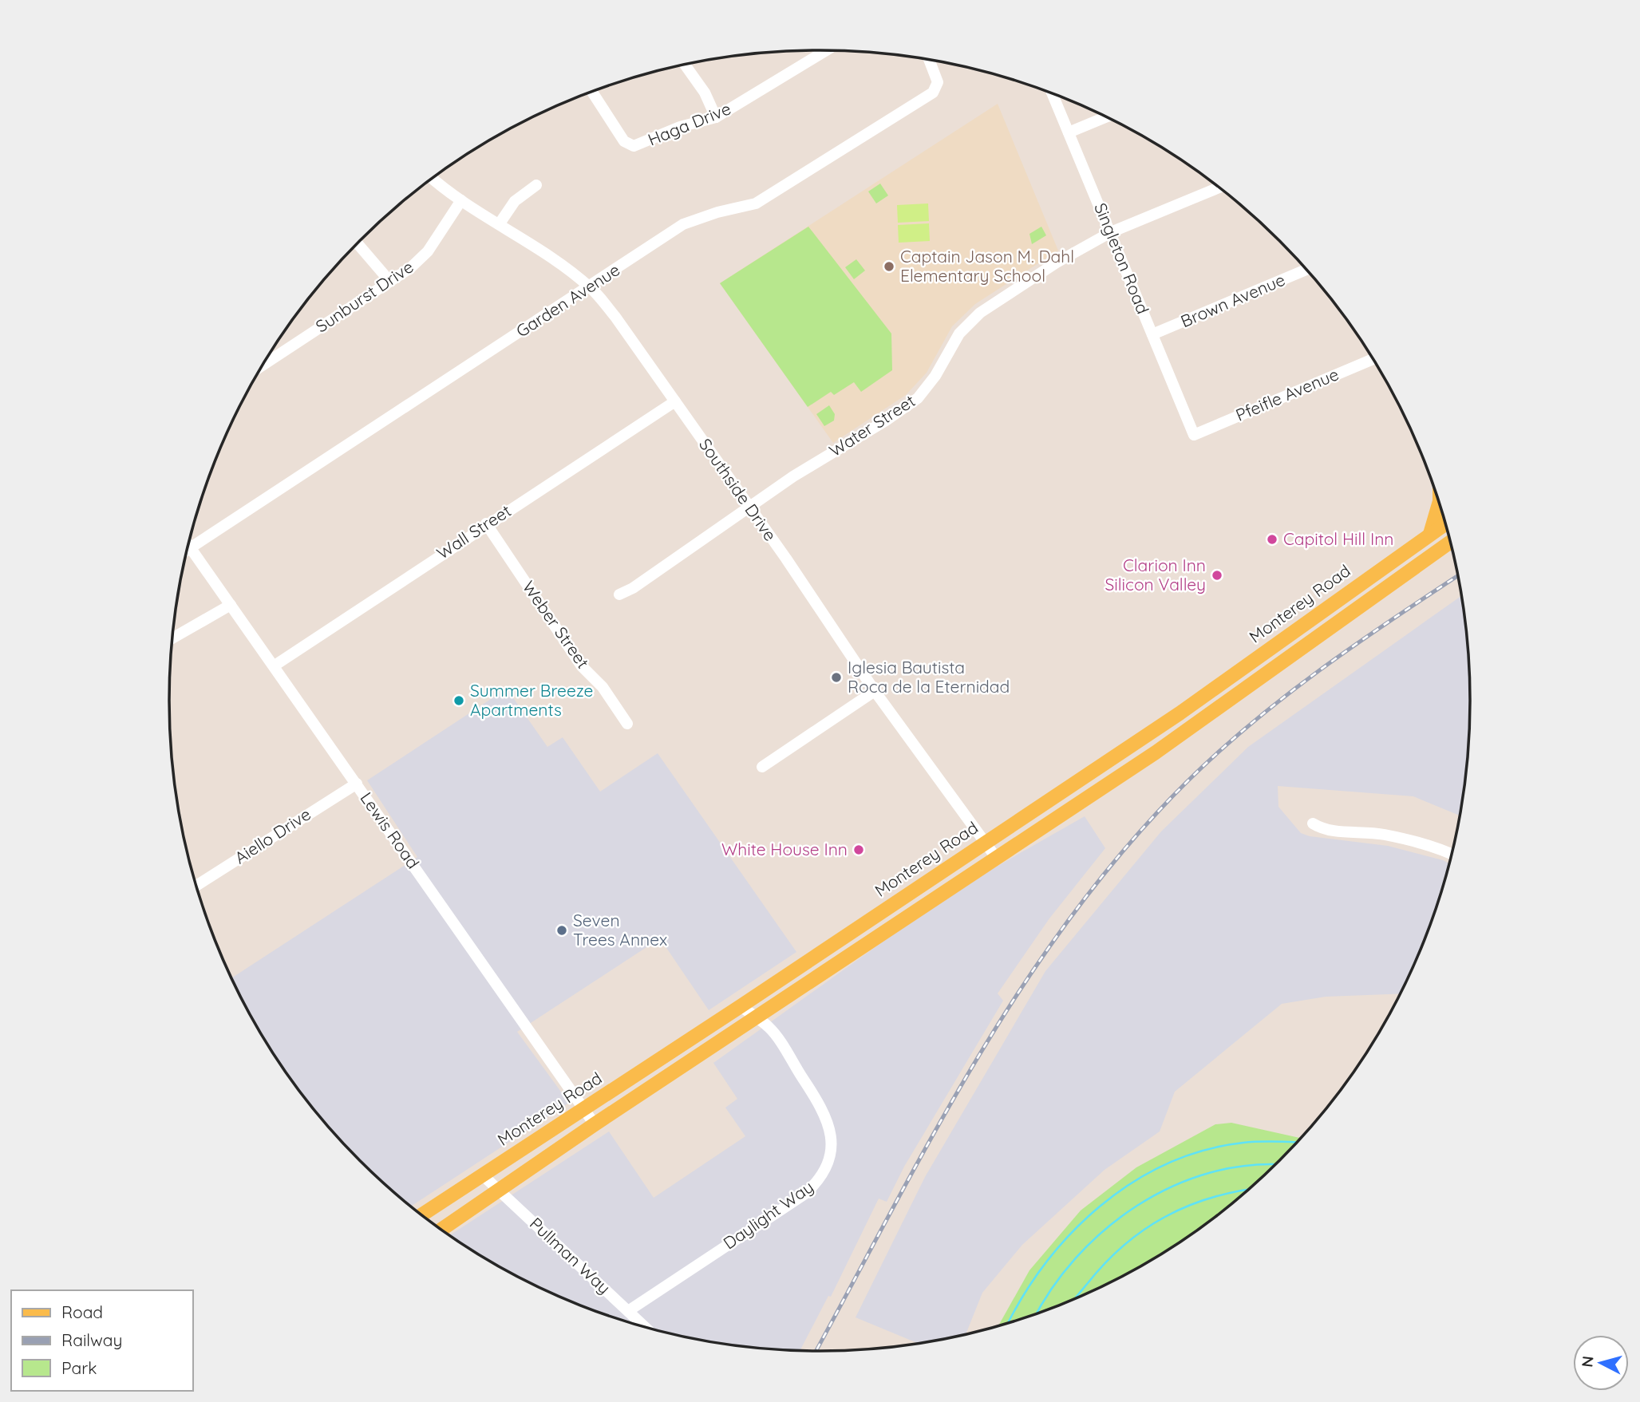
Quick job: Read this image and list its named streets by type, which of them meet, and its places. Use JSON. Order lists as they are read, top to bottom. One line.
{"streets":{"main road":["Monterey Road"],"street":["Haga Drive","Singleton Road","Sunburst Drive","Garden Avenue","Brown Avenue","Pfeifle Avenue","Water Street","Southside Drive","Wall Street","Weber Street","Lewis Road","Aiello Drive","Daylight Way","Pullman Way"]},"crossings":[["Singleton Road","Brown Avenue"],["Singleton Road","Pfeifle Avenue"],["Singleton Road","Water Street"],["Sunburst Drive","Southside Drive"],["Garden Avenue","Southside Drive"],["Garden Avenue","Lewis Road"],["Water Street","Southside Drive"],["Southside Drive","Wall Street"],["Southside Drive","Monterey Road"],["Wall Street","Weber Street"],["Wall Street","Lewis Road"],["Monterey Road","Lewis Road"],["Monterey Road","Daylight Way"],["Monterey Road","Pullman Way"],["Lewis Road","Aiello Drive"],["Daylight Way","Pullman Way"]],"places":["Captain Jason M. Dahl Elementary School","Capitol Hill Inn","Clarion Inn Silicon Valley","Iglesia Bautista Roca de la Eternidad","Summer Breeze Apartments","White House Inn","Seven Trees Annex"],"legend":["Road","Railway","Park"],"north":"left"}
